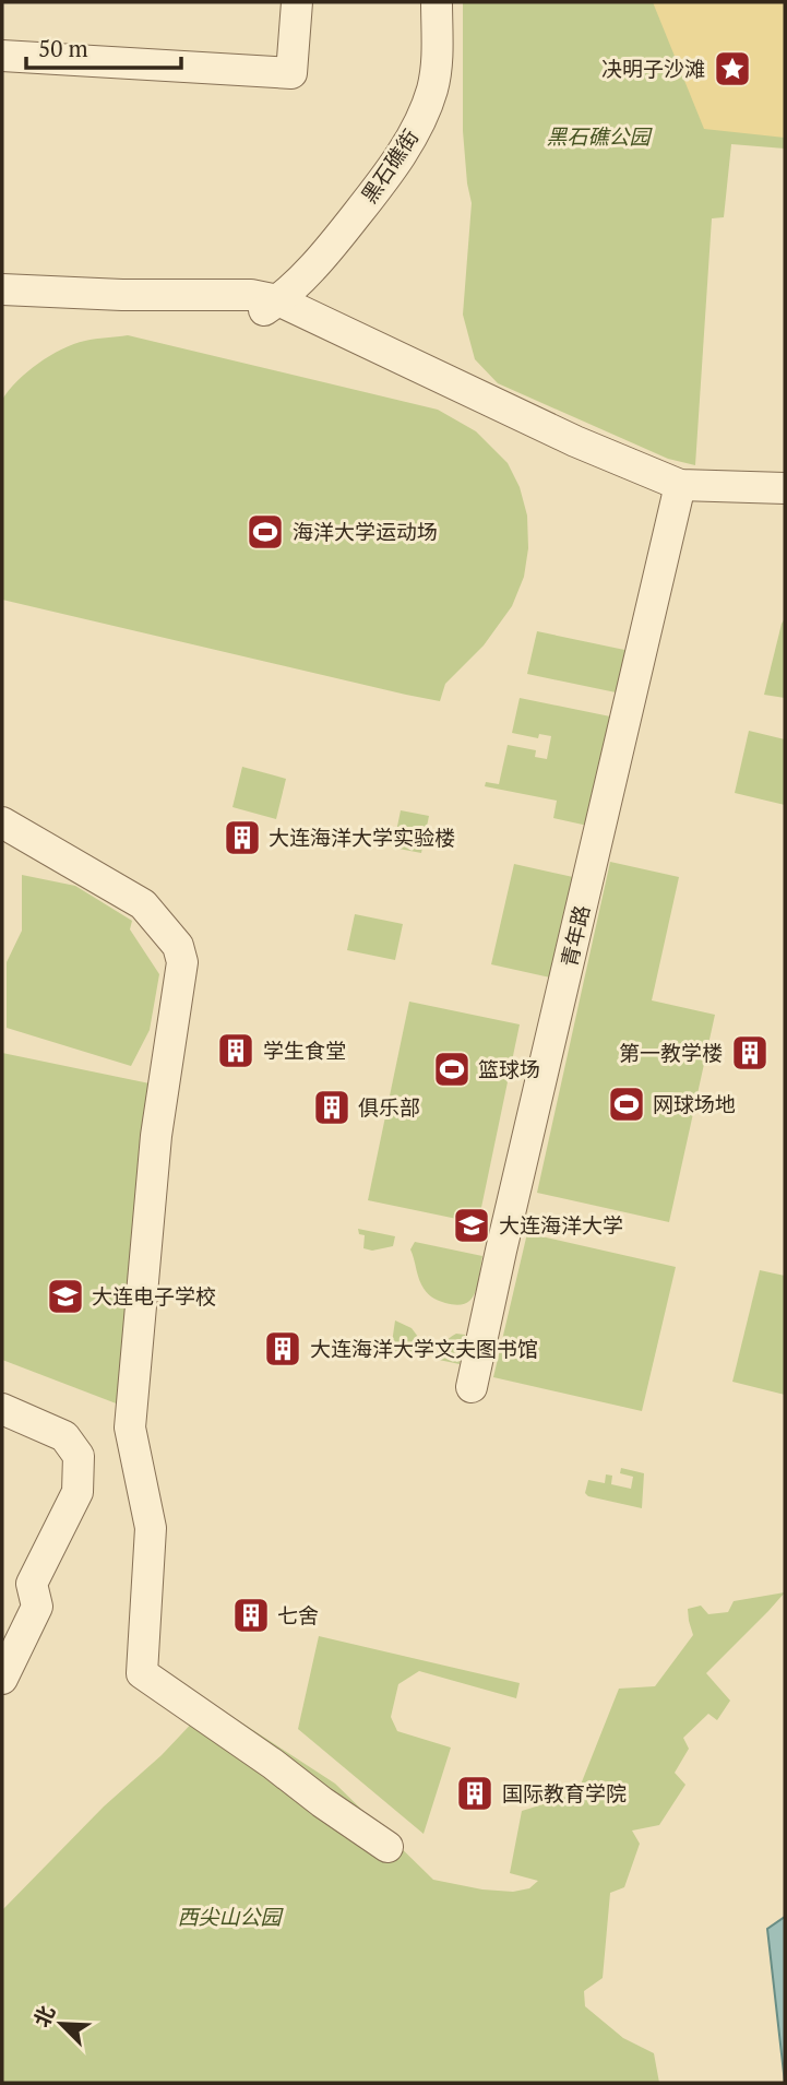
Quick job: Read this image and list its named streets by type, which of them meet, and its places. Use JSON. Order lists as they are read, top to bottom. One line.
{"streets":{"street":["黑石礁街","青年路"]},"parks":["黑石礁公园","西尖山公园"],"places":{"place":["决明子沙滩"],"sports":["海洋大学运动场","篮球场","网球场地"],"building":["大连海洋大学实验楼","学生食堂","第一教学楼","俱乐部","大连海洋大学文夫图书馆","七舍","国际教育学院"],"school or university":["大连海洋大学","大连电子学校"]},"scale_bar":"50 m","north":"top left"}
